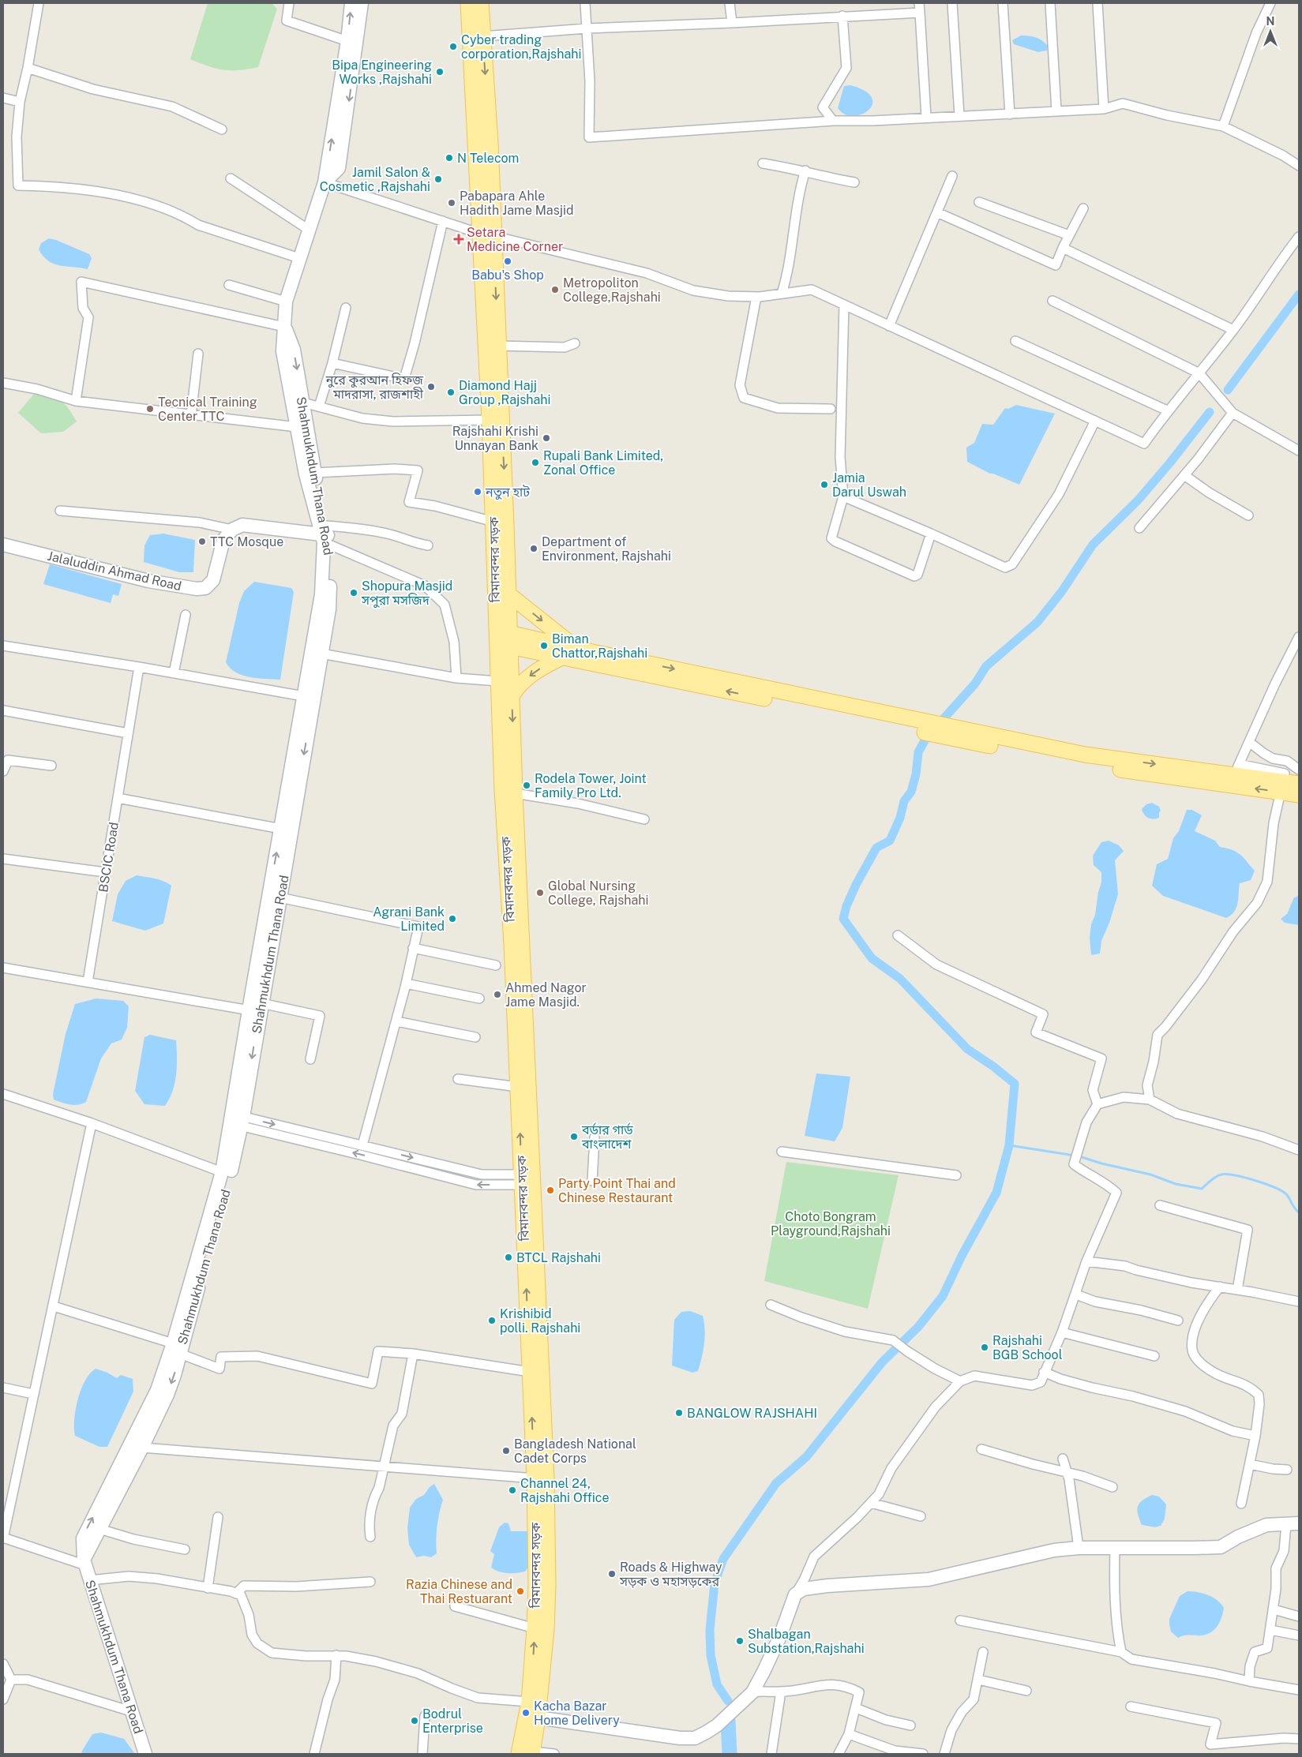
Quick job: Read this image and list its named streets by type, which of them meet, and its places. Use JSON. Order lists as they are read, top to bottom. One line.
{"streets":{"main road":["Shahmukhdum Thana Road","বিমানবন্দর সড়ক","Jalaluddin Ahmad Road"],"street":["BSCIC Road"]},"parks":["Choto Bongram Playground,Rajshahi"],"places":{"other":["Cyber trading corporation,Rajshahi","Bipa Engineering Works ,Rajshahi","N Telecom","Jamil Salon & Cosmetic ,Rajshahi","Pabapara Ahle Hadith Jame Masjid","Babu's Shop","Metropoliton College,Rajshahi","নুরে কুরআন হিফজ মাদরাসা, রাজশাহী","Diamond Hajj Group ,Rajshahi","Tecnical Training Center TTC","Rajshahi Krishi Unnayan Bank","Rupali Bank Limited, Zonal Office","Jamia Darul Uswah","নতুন হাট","TTC Mosque","Department of Environment, Rajshahi","Shopura Masjid সপুরা মসজিদ","Biman Chattor,Rajshahi","Rodela Tower, Joint Family Pro Ltd.","Global Nursing College, Rajshahi","Agrani Bank Limited","Ahmed Nagor Jame Masjid.","বর্ডার গার্ড বাংলাদেশ","Party Point Thai and Chinese Restaurant","BTCL Rajshahi","Krishibid polli. Rajshahi","Rajshahi BGB School","BANGLOW RAJSHAHI","Bangladesh National Cadet Corps","Channel 24, Rajshahi Office","Roads & Highway সড়ক ও মহাসড়কের","Razia Chinese and Thai Restuarant","Shalbagan Substation,Rajshahi","Kacha Bazar Home Delivery","Bodrul Enterprise"],"health":["Setara Medicine Corner"]},"north":"top"}
